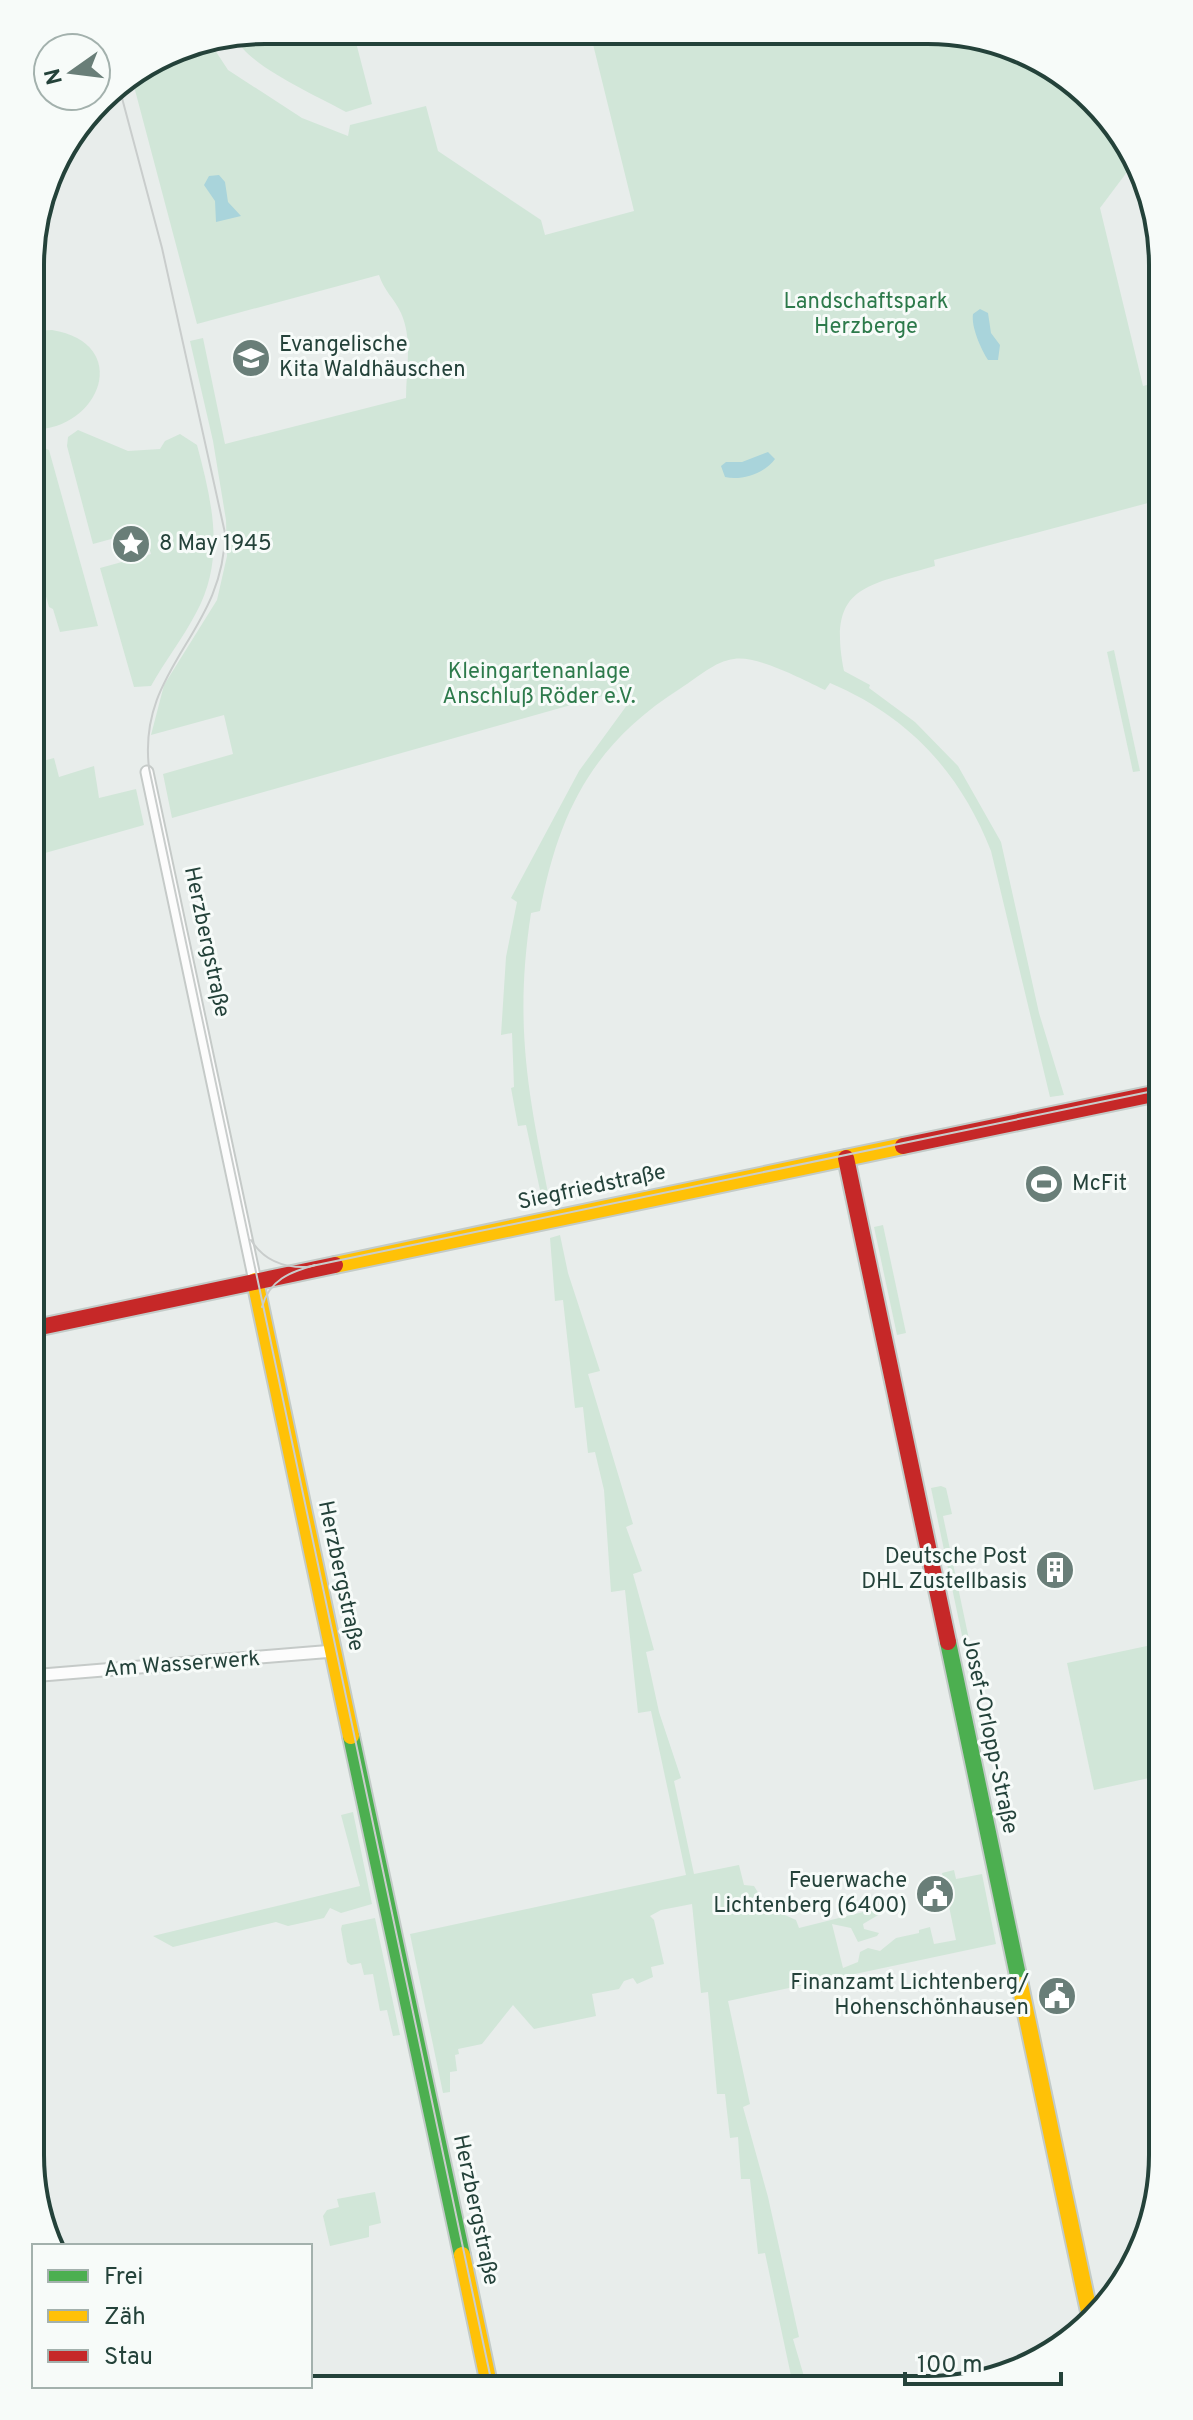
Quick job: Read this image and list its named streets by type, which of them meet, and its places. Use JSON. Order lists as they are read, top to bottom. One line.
{"streets":{"street":["Herzbergstraße","Siegfriedstraße","Am Wasserwerk","Josef-Orlopp-Straße"]},"crossings":[["Herzbergstraße","Siegfriedstraße"],["Herzbergstraße","Am Wasserwerk"],["Siegfriedstraße","Josef-Orlopp-Straße"]],"parks":["Landschaftspark Herzberge","Kleingartenanlage Anschluß Röder e.V."],"places":{"school or university":["Evangelische Kita Waldhäuschen"],"place":["8 May 1945"],"sports":["McFit"],"building":["Deutsche Post DHL Zustellbasis"],"public building":["Feuerwache Lichtenberg (6400)","Finanzamt Lichtenberg/ Hohenschönhausen"]},"legend":["Frei","Zäh","Stau"],"scale_bar":"100 m","north":"left"}
